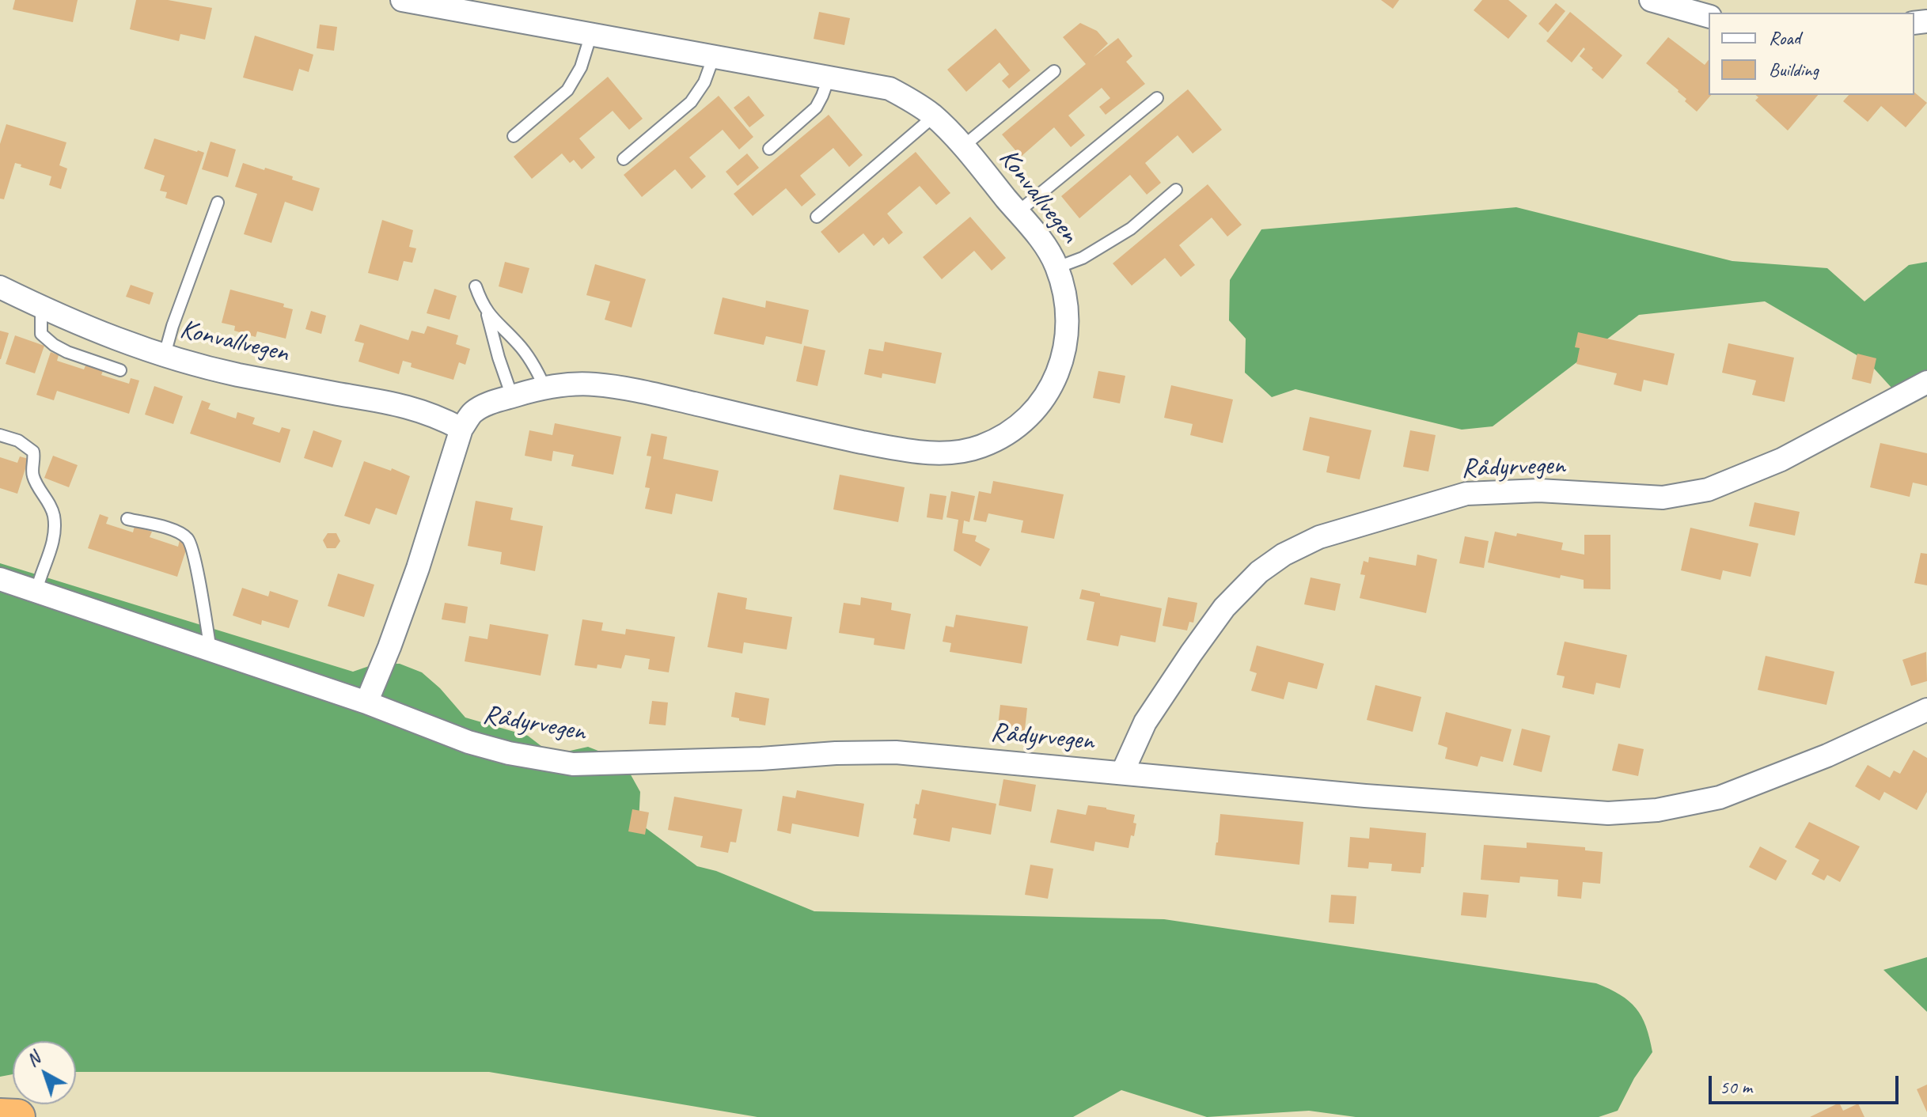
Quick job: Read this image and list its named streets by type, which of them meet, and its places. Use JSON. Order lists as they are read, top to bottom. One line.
{"streets":{"street":["Konvallvegen","Rådyrvegen"]},"crossings":[["Konvallvegen","Rådyrvegen"]],"legend":["Road","Building"],"scale_bar":"50 m","north":"top left"}
